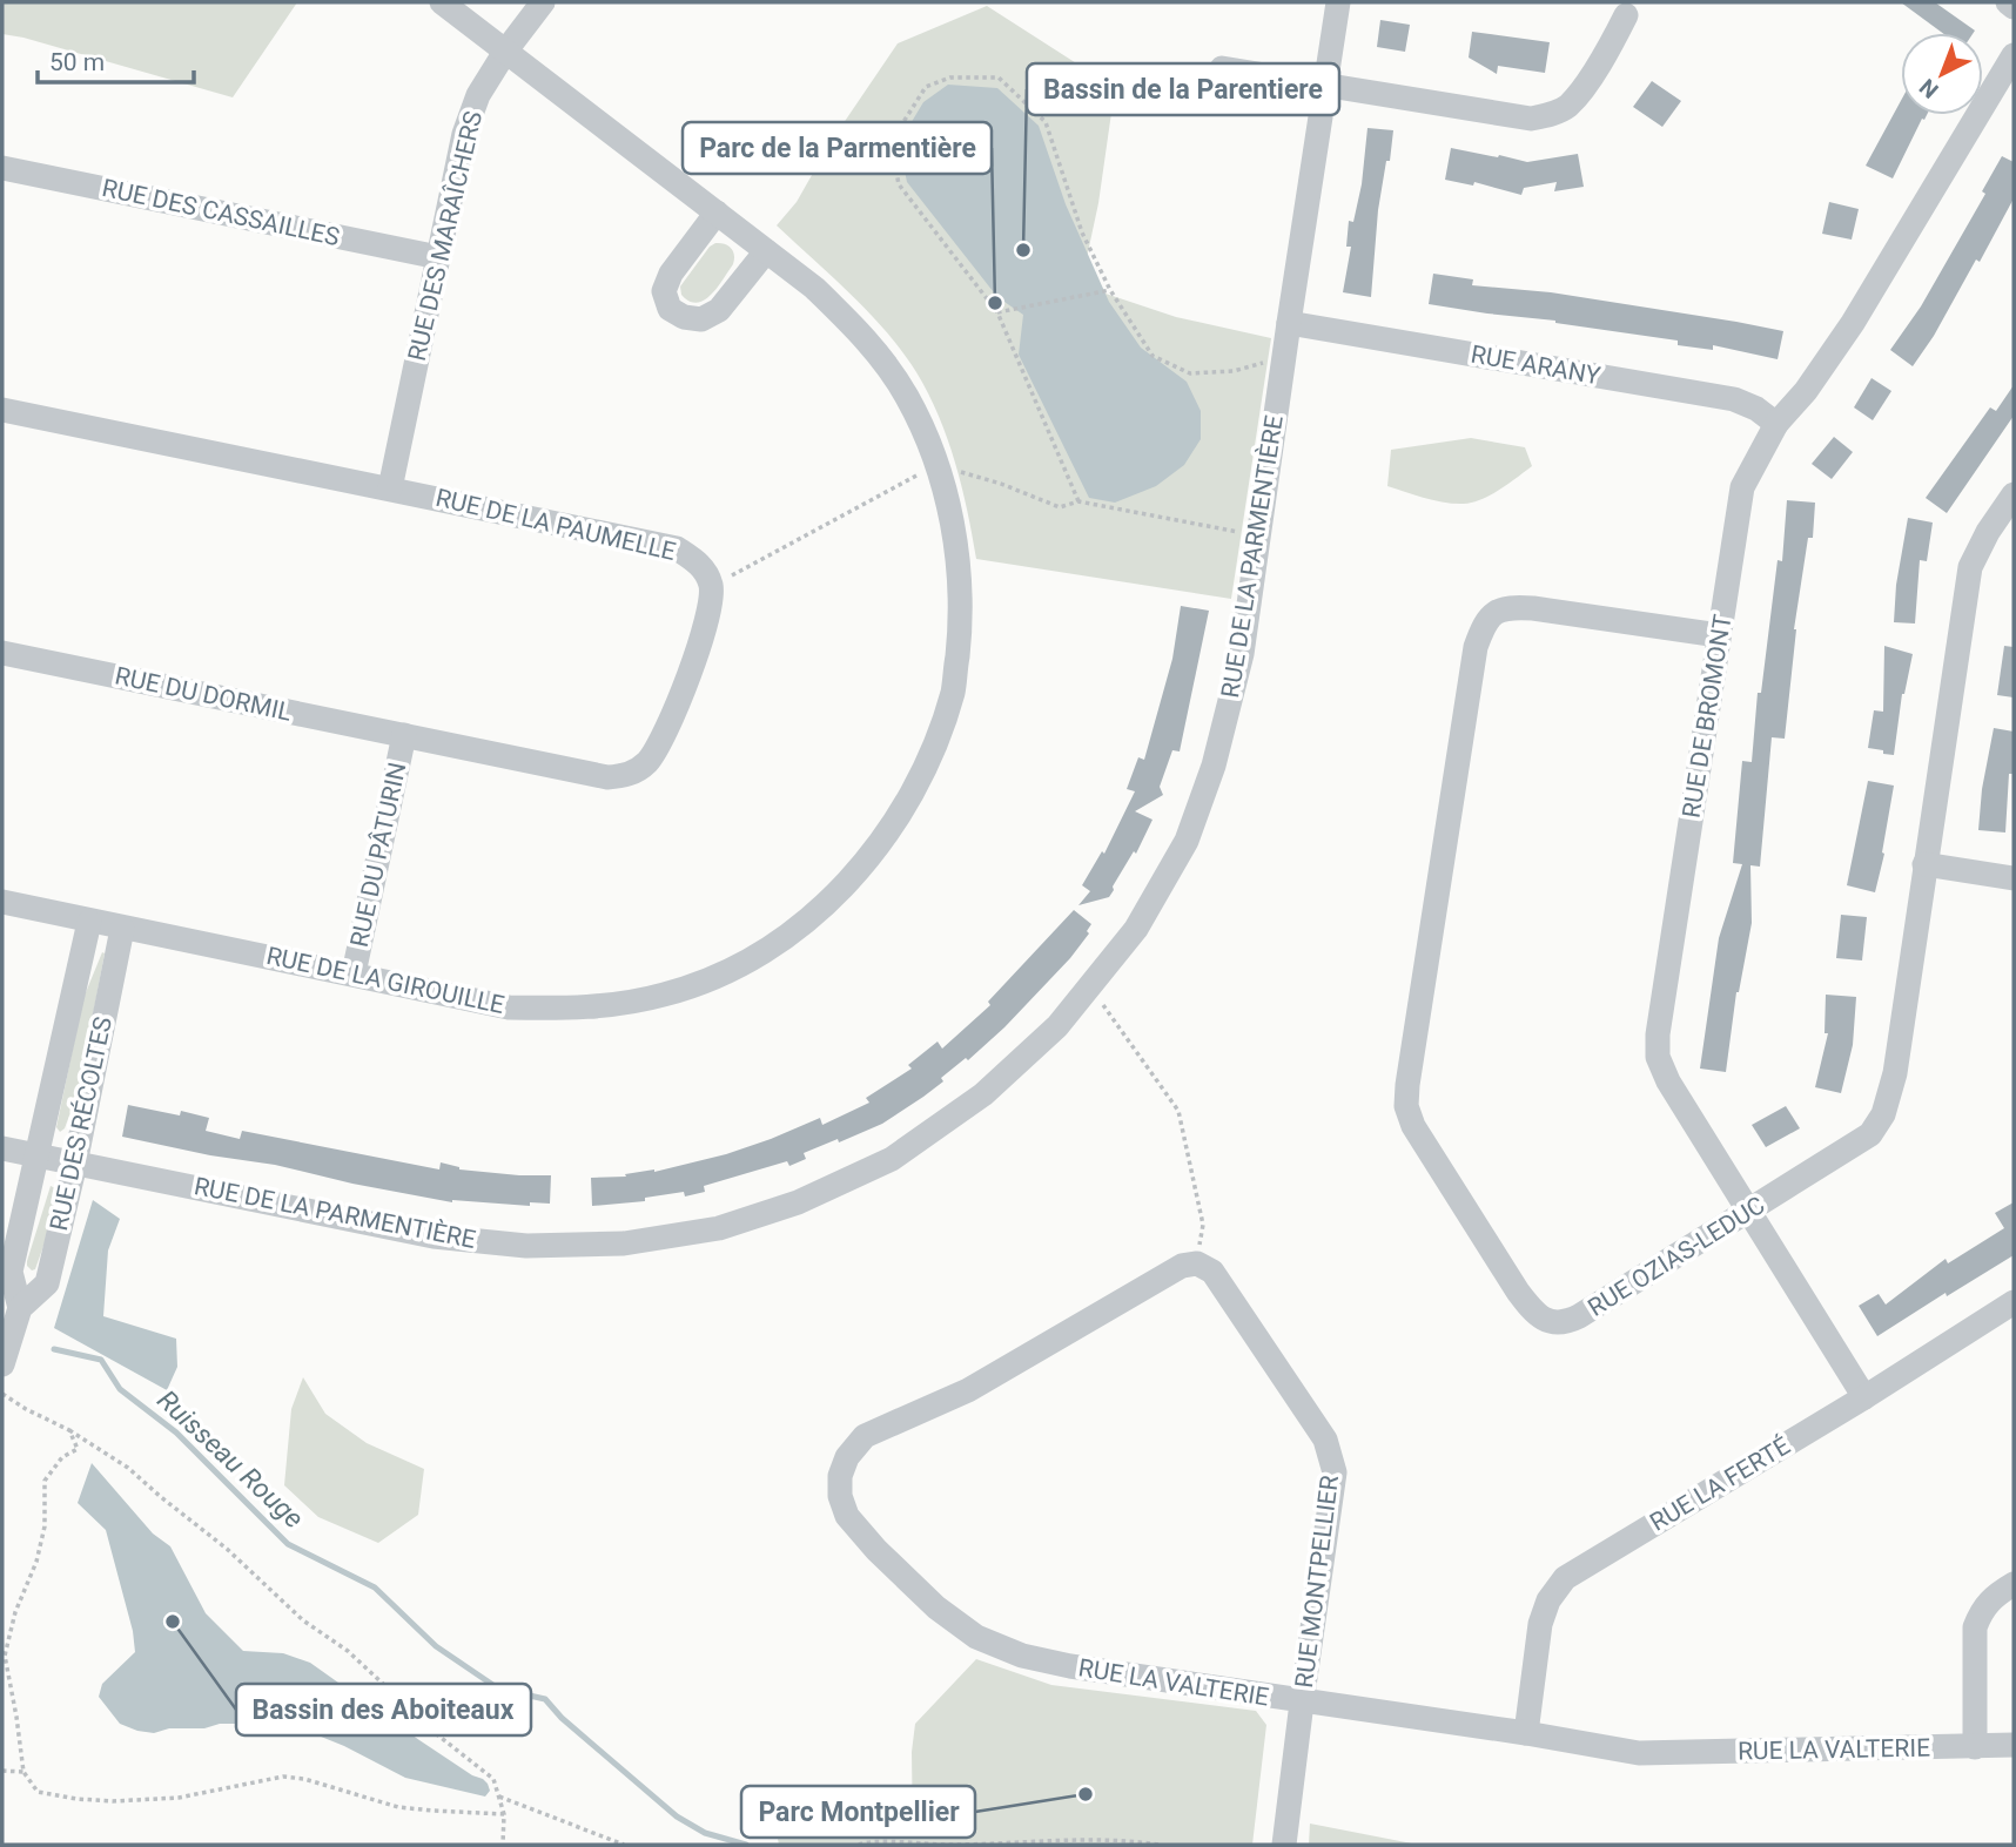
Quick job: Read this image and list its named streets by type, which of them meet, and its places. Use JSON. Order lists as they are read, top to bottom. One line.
{"streets":{"street":["RUE DES CASSAILLES","RUE DES MARAÎCHERS","RUE ARANY","RUE DE LA PAUMELLE","RUE DE LA PARMENTIÈRE","RUE DU DORMIL","RUE DE BROMONT","RUE DU PÂTURIN","RUE DE LA GIROUILLE","RUE DES RÉCOLTES","RUE OZIAS-LEDUC","RUE LA FERTÉ","RUE MONTPELLIER","RUE LA VALTERIE"]},"crossings":[["RUE DES CASSAILLES","RUE DES MARAÎCHERS"],["RUE DES MARAÎCHERS","RUE DE LA PAUMELLE"],["RUE DES MARAÎCHERS","RUE DE LA GIROUILLE"],["RUE ARANY","RUE DE LA PARMENTIÈRE"],["RUE ARANY","RUE DE BROMONT"],["RUE DE LA PARMENTIÈRE","RUE DES RÉCOLTES"],["RUE DU DORMIL","RUE DU PÂTURIN"],["RUE DE BROMONT","RUE OZIAS-LEDUC"],["RUE DE BROMONT","RUE LA FERTÉ"],["RUE DU PÂTURIN","RUE DE LA GIROUILLE"],["RUE DE LA GIROUILLE","RUE DES RÉCOLTES"],["RUE LA FERTÉ","RUE LA VALTERIE"],["RUE MONTPELLIER","RUE LA VALTERIE"]],"water":["Ruisseau Rouge"],"places":["Bassin de la Parentiere","Parc de la Parmentière","Bassin des Aboiteaux","Parc Montpellier"],"scale_bar":"50 m","north":"bottom left"}
